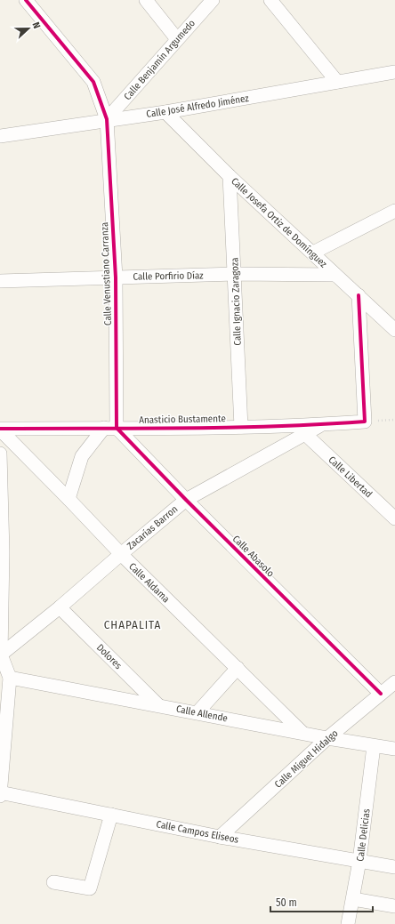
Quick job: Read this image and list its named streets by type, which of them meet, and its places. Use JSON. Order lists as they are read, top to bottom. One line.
{"streets":{"street":["Calle Benjamín Argumedo","Calle José Alfredo Jiménez","Calle Josefa Ortiz de Domínguez","Calle Venustiano Carranza","Calle Porfirio Díaz","Calle Ignacio Zaragoza","Anasticio Bustamente","Calle Libertad","Zacarías Barron","Calle Abasolo","Calle Aldama","Dolores","Calle Allende","Calle Miguel Hidalgo","Calle Campos Eliseos","Calle Delicias"]},"crossings":[["Calle Benjamín Argumedo","Calle José Alfredo Jiménez"],["Calle Benjamín Argumedo","Calle Venustiano Carranza"],["Calle José Alfredo Jiménez","Calle Josefa Ortiz de Domínguez"],["Calle José Alfredo Jiménez","Calle Venustiano Carranza"],["Calle Josefa Ortiz de Domínguez","Calle Porfirio Díaz"],["Calle Josefa Ortiz de Domínguez","Calle Ignacio Zaragoza"],["Calle Venustiano Carranza","Calle Porfirio Díaz"],["Calle Venustiano Carranza","Anasticio Bustamente"],["Calle Venustiano Carranza","Calle Abasolo"],["Calle Porfirio Díaz","Calle Ignacio Zaragoza"],["Calle Ignacio Zaragoza","Anasticio Bustamente"],["Anasticio Bustamente","Zacarías Barron"],["Anasticio Bustamente","Calle Abasolo"],["Anasticio Bustamente","Calle Aldama"],["Calle Libertad","Zacarías Barron"],["Zacarías Barron","Calle Abasolo"],["Zacarías Barron","Calle Aldama"],["Zacarías Barron","Dolores"],["Calle Abasolo","Calle Miguel Hidalgo"],["Calle Aldama","Calle Allende"],["Dolores","Calle Allende"],["Calle Allende","Calle Miguel Hidalgo"],["Calle Allende","Calle Delicias"],["Calle Miguel Hidalgo","Calle Campos Eliseos"],["Calle Campos Eliseos","Calle Delicias"]],"districts":["CHAPALITA"],"scale_bar":"50 m","north":"right"}
